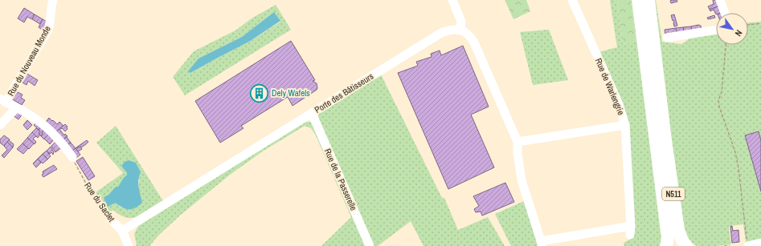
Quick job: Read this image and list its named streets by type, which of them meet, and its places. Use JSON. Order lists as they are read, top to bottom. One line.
{"streets":{"highway":["N511"],"street":["Rue du Nouveau Monde","Rue de Warlengrie","Porte des Bâtisseurs","Rue de la Passerelle","Rue du Saclet"]},"crossings":[["Rue du Nouveau Monde","Rue du Saclet"],["Porte des Bâtisseurs","Rue de la Passerelle"],["Porte des Bâtisseurs","Rue du Saclet"]],"places":{"building":["Dely Wafels"]},"north":"bottom right"}
